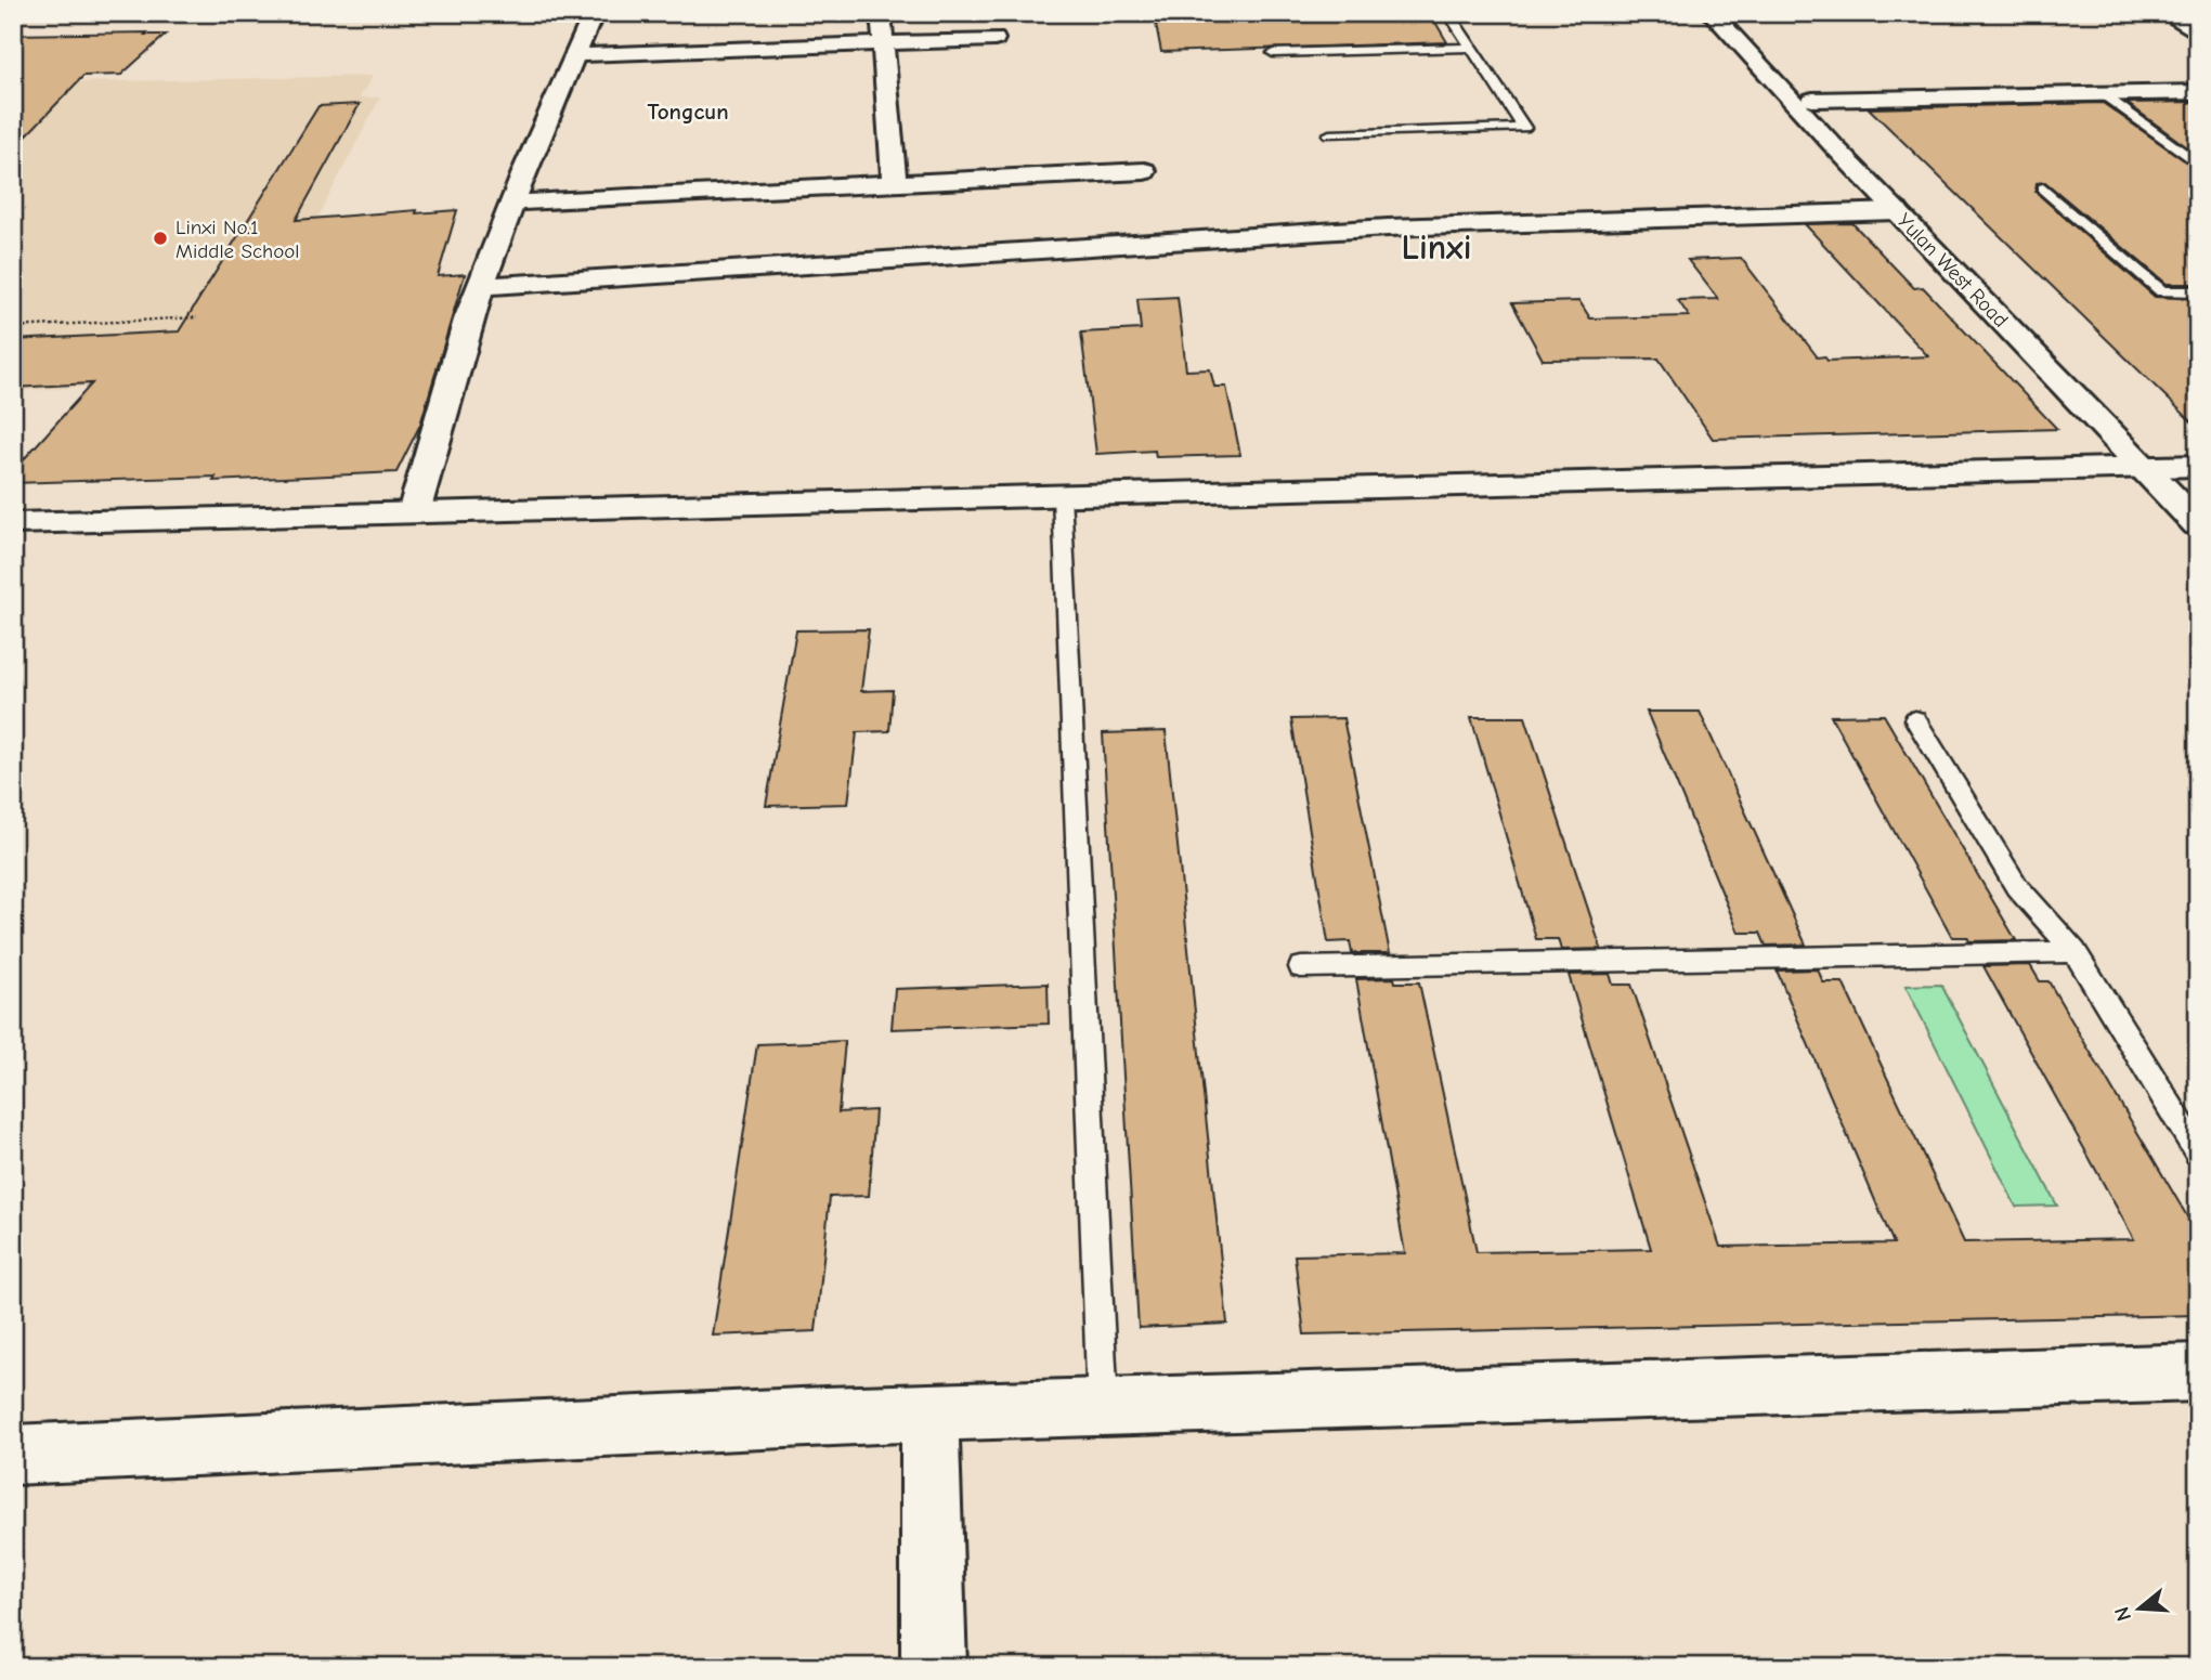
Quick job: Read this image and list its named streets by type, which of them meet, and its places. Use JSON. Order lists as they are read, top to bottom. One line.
{"streets":{"main road":["Yulan West Road"]},"districts":["Tongcun","Linxi"],"places":["Linxi No.1 Middle School"],"north":"left"}
